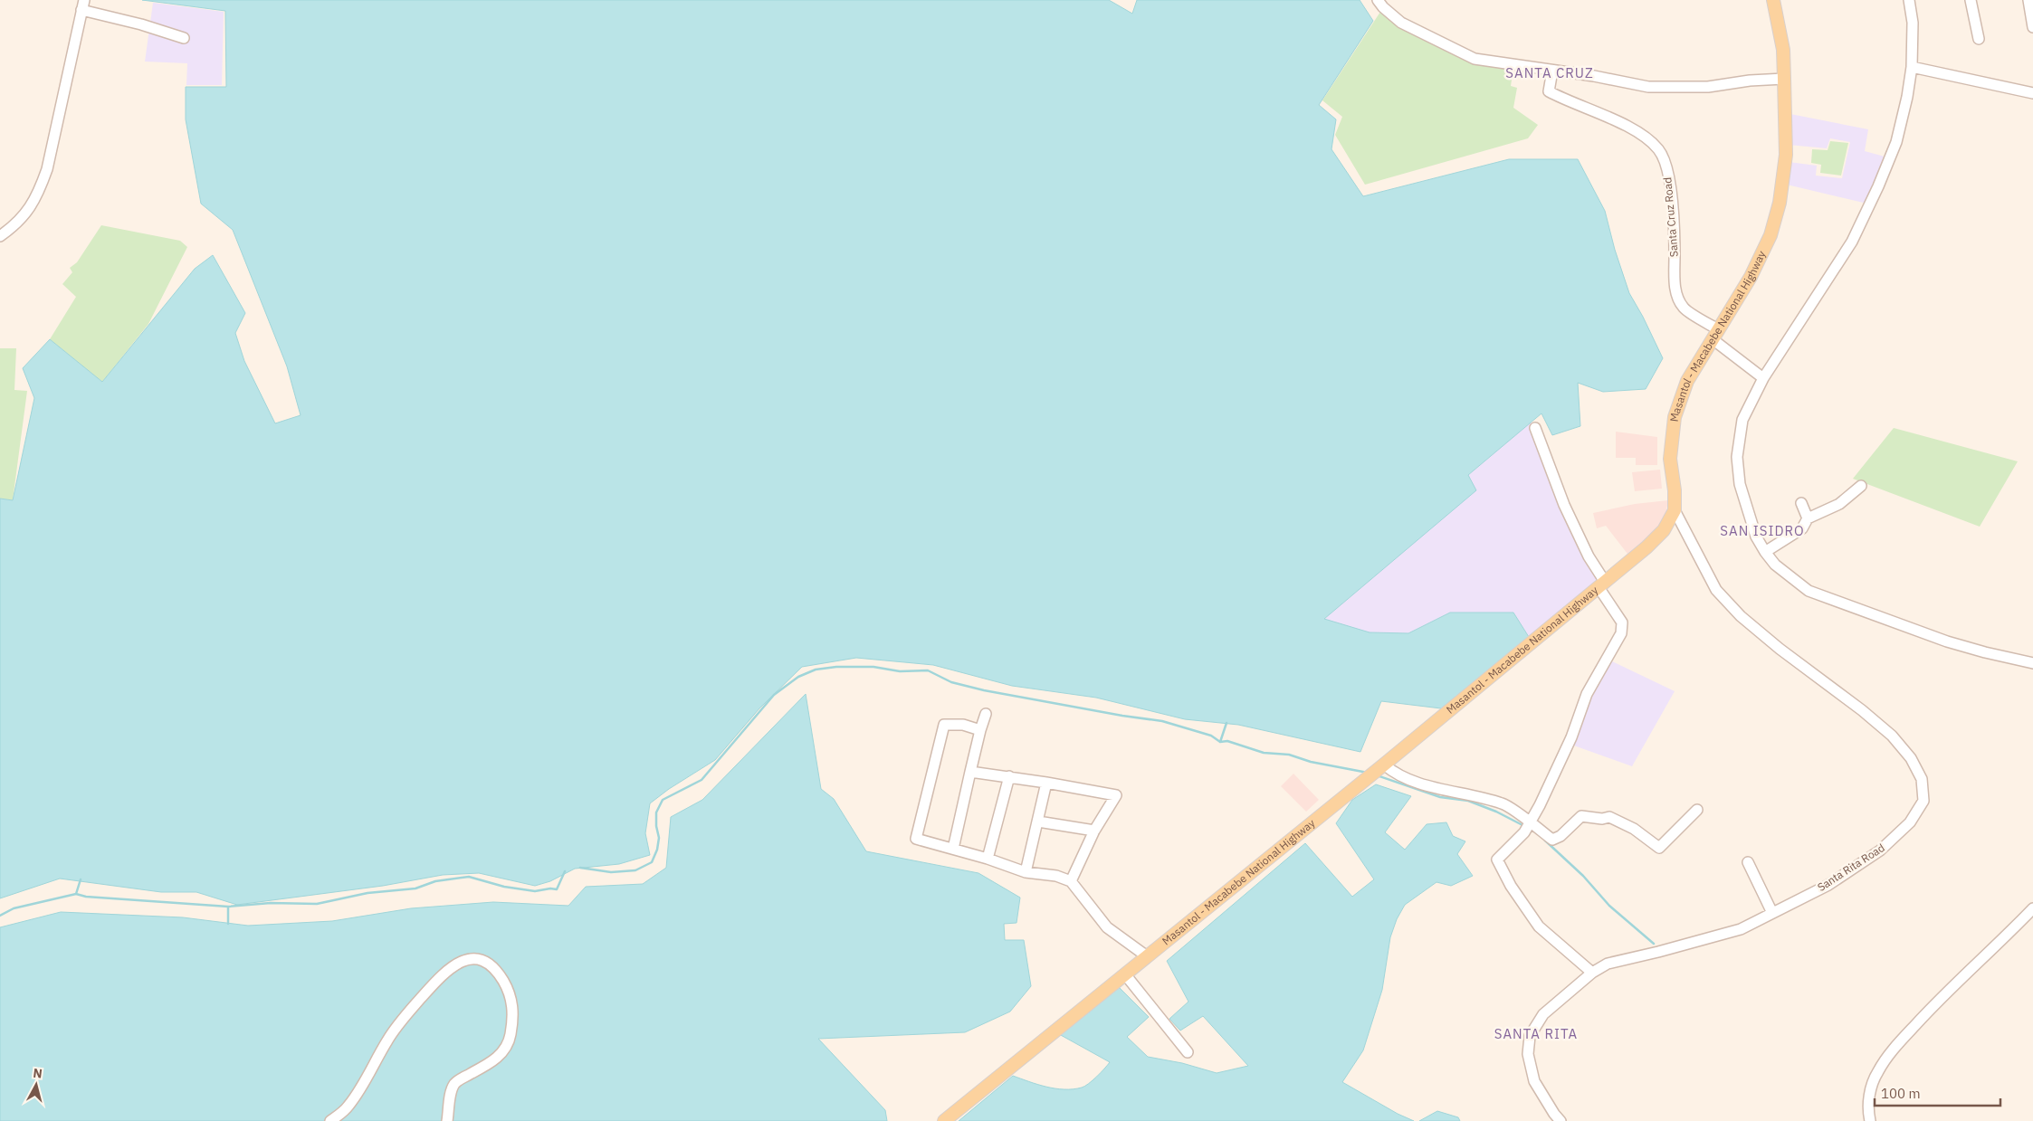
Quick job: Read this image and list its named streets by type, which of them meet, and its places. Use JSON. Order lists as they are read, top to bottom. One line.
{"streets":{"main road":["Masantol - Macabebe National Highway"],"street":["Santa Cruz Road","Santa Rita Road"]},"crossings":[["Santa Cruz Road","Masantol - Macabebe National Highway"],["Masantol - Macabebe National Highway","Santa Rita Road"]],"districts":["SANTA CRUZ","SAN ISIDRO","SANTA RITA"],"scale_bar":"100 m","north":"top"}
